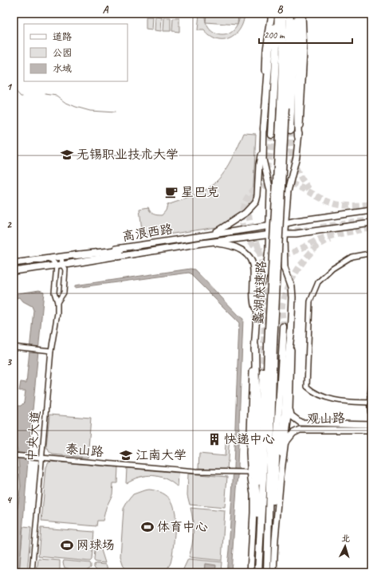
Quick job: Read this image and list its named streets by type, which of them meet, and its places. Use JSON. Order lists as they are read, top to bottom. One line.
{"streets":{"highway":["蠡湖快速路"],"main road":["高浪西路","观山路"],"street":["中央大道","泰山路"]},"crossings":[["中央大道","泰山路"]],"places":{"school or university":["无锡职业技术大学","江南大学"],"cafe":["星巴克"],"building":["快递中心"],"sports":["体育中心","网球场"]},"legend":["道路","公园","水域"],"scale_bar":"200 m","north":"top","grid":{"columns":["A","B"],"rows":["1","2","3","4"]}}
